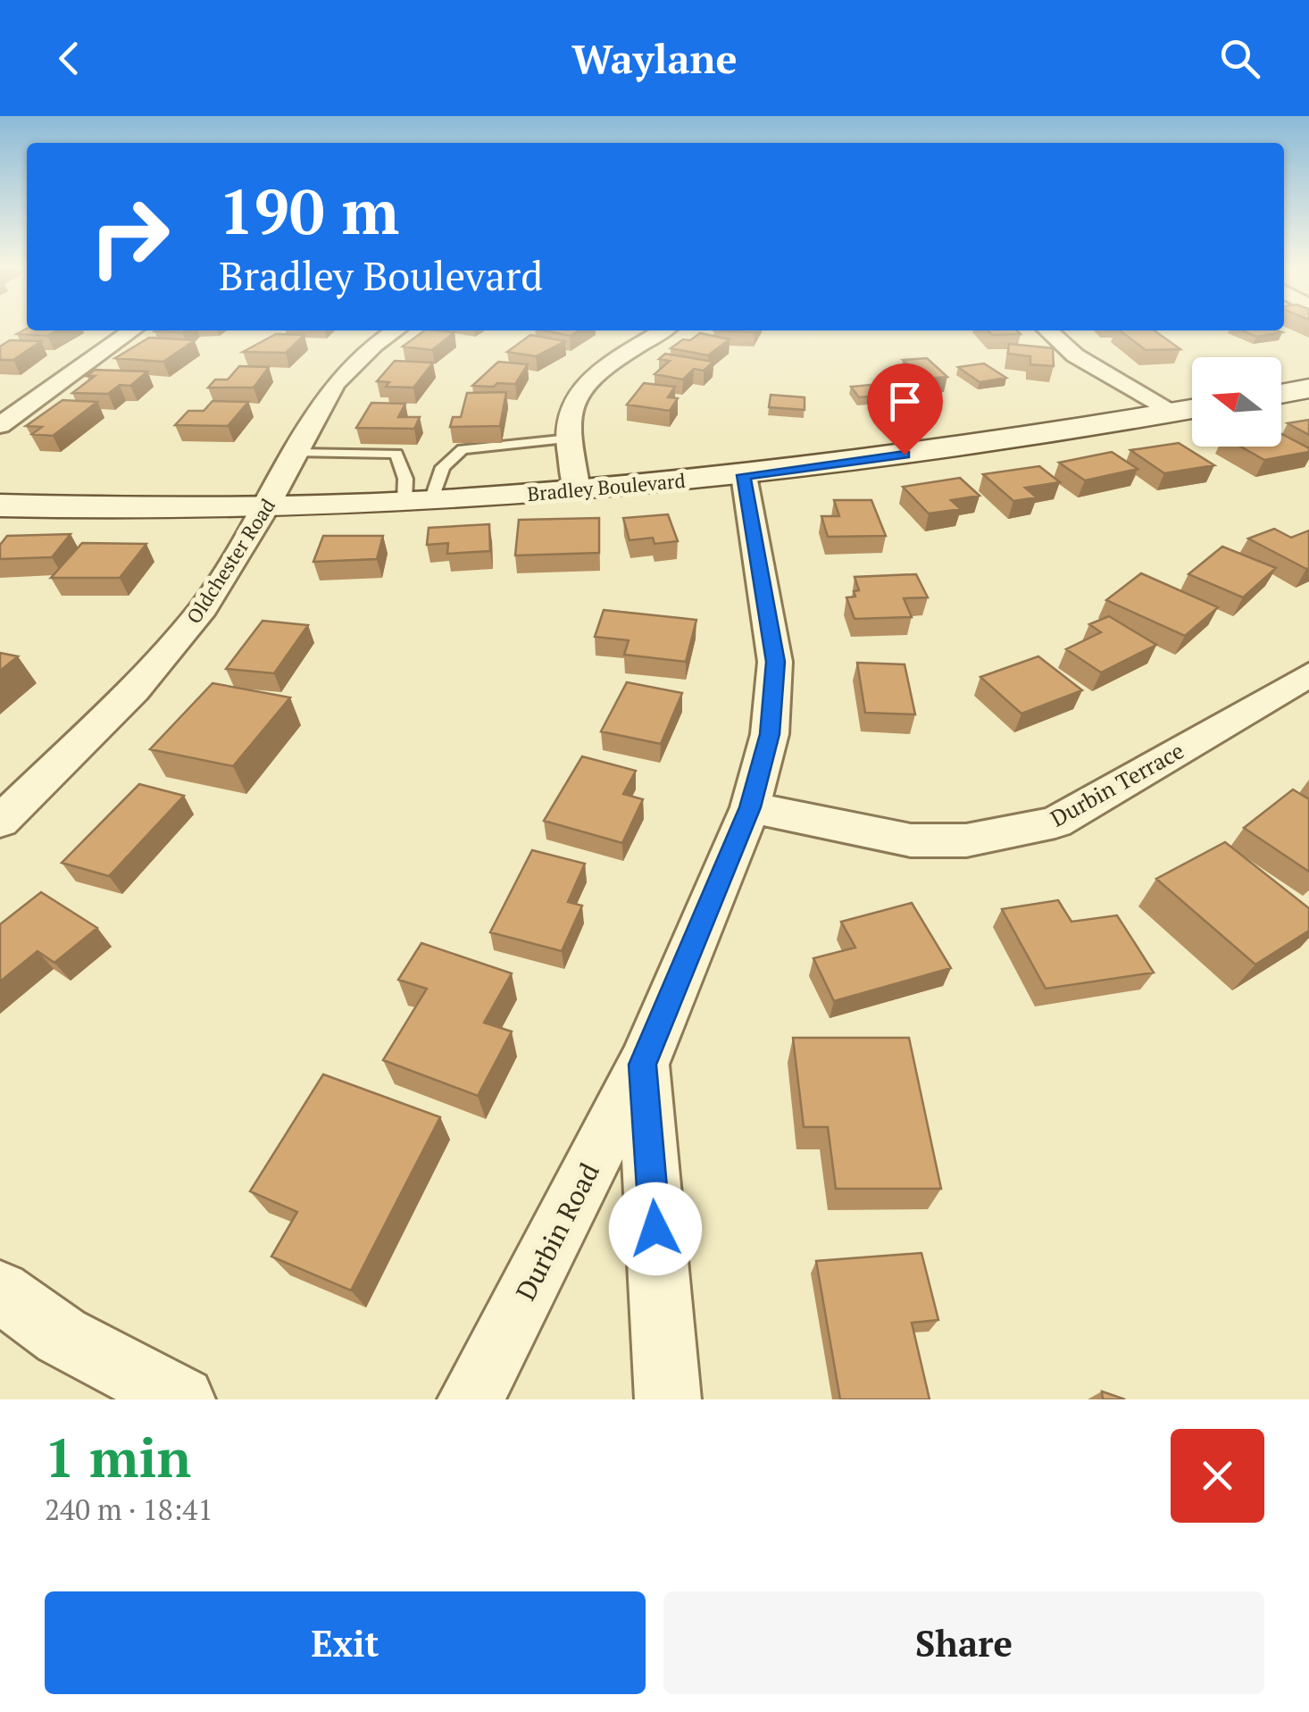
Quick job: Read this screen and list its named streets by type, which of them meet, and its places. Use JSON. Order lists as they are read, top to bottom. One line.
{"streets":{"main road":["Bradley Boulevard"],"street":["Oldchester Road","Durbin Terrace","Durbin Road"]},"crossings":[["Bradley Boulevard","Oldchester Road"],["Bradley Boulevard","Durbin Road"],["Durbin Terrace","Durbin Road"]],"north":"left","page":{"header":"Waylane","turn":["190 m","Bradley Boulevard"],"heading":["1 min","240 m · 18:41"],"buttons":["Exit","Share"]}}
